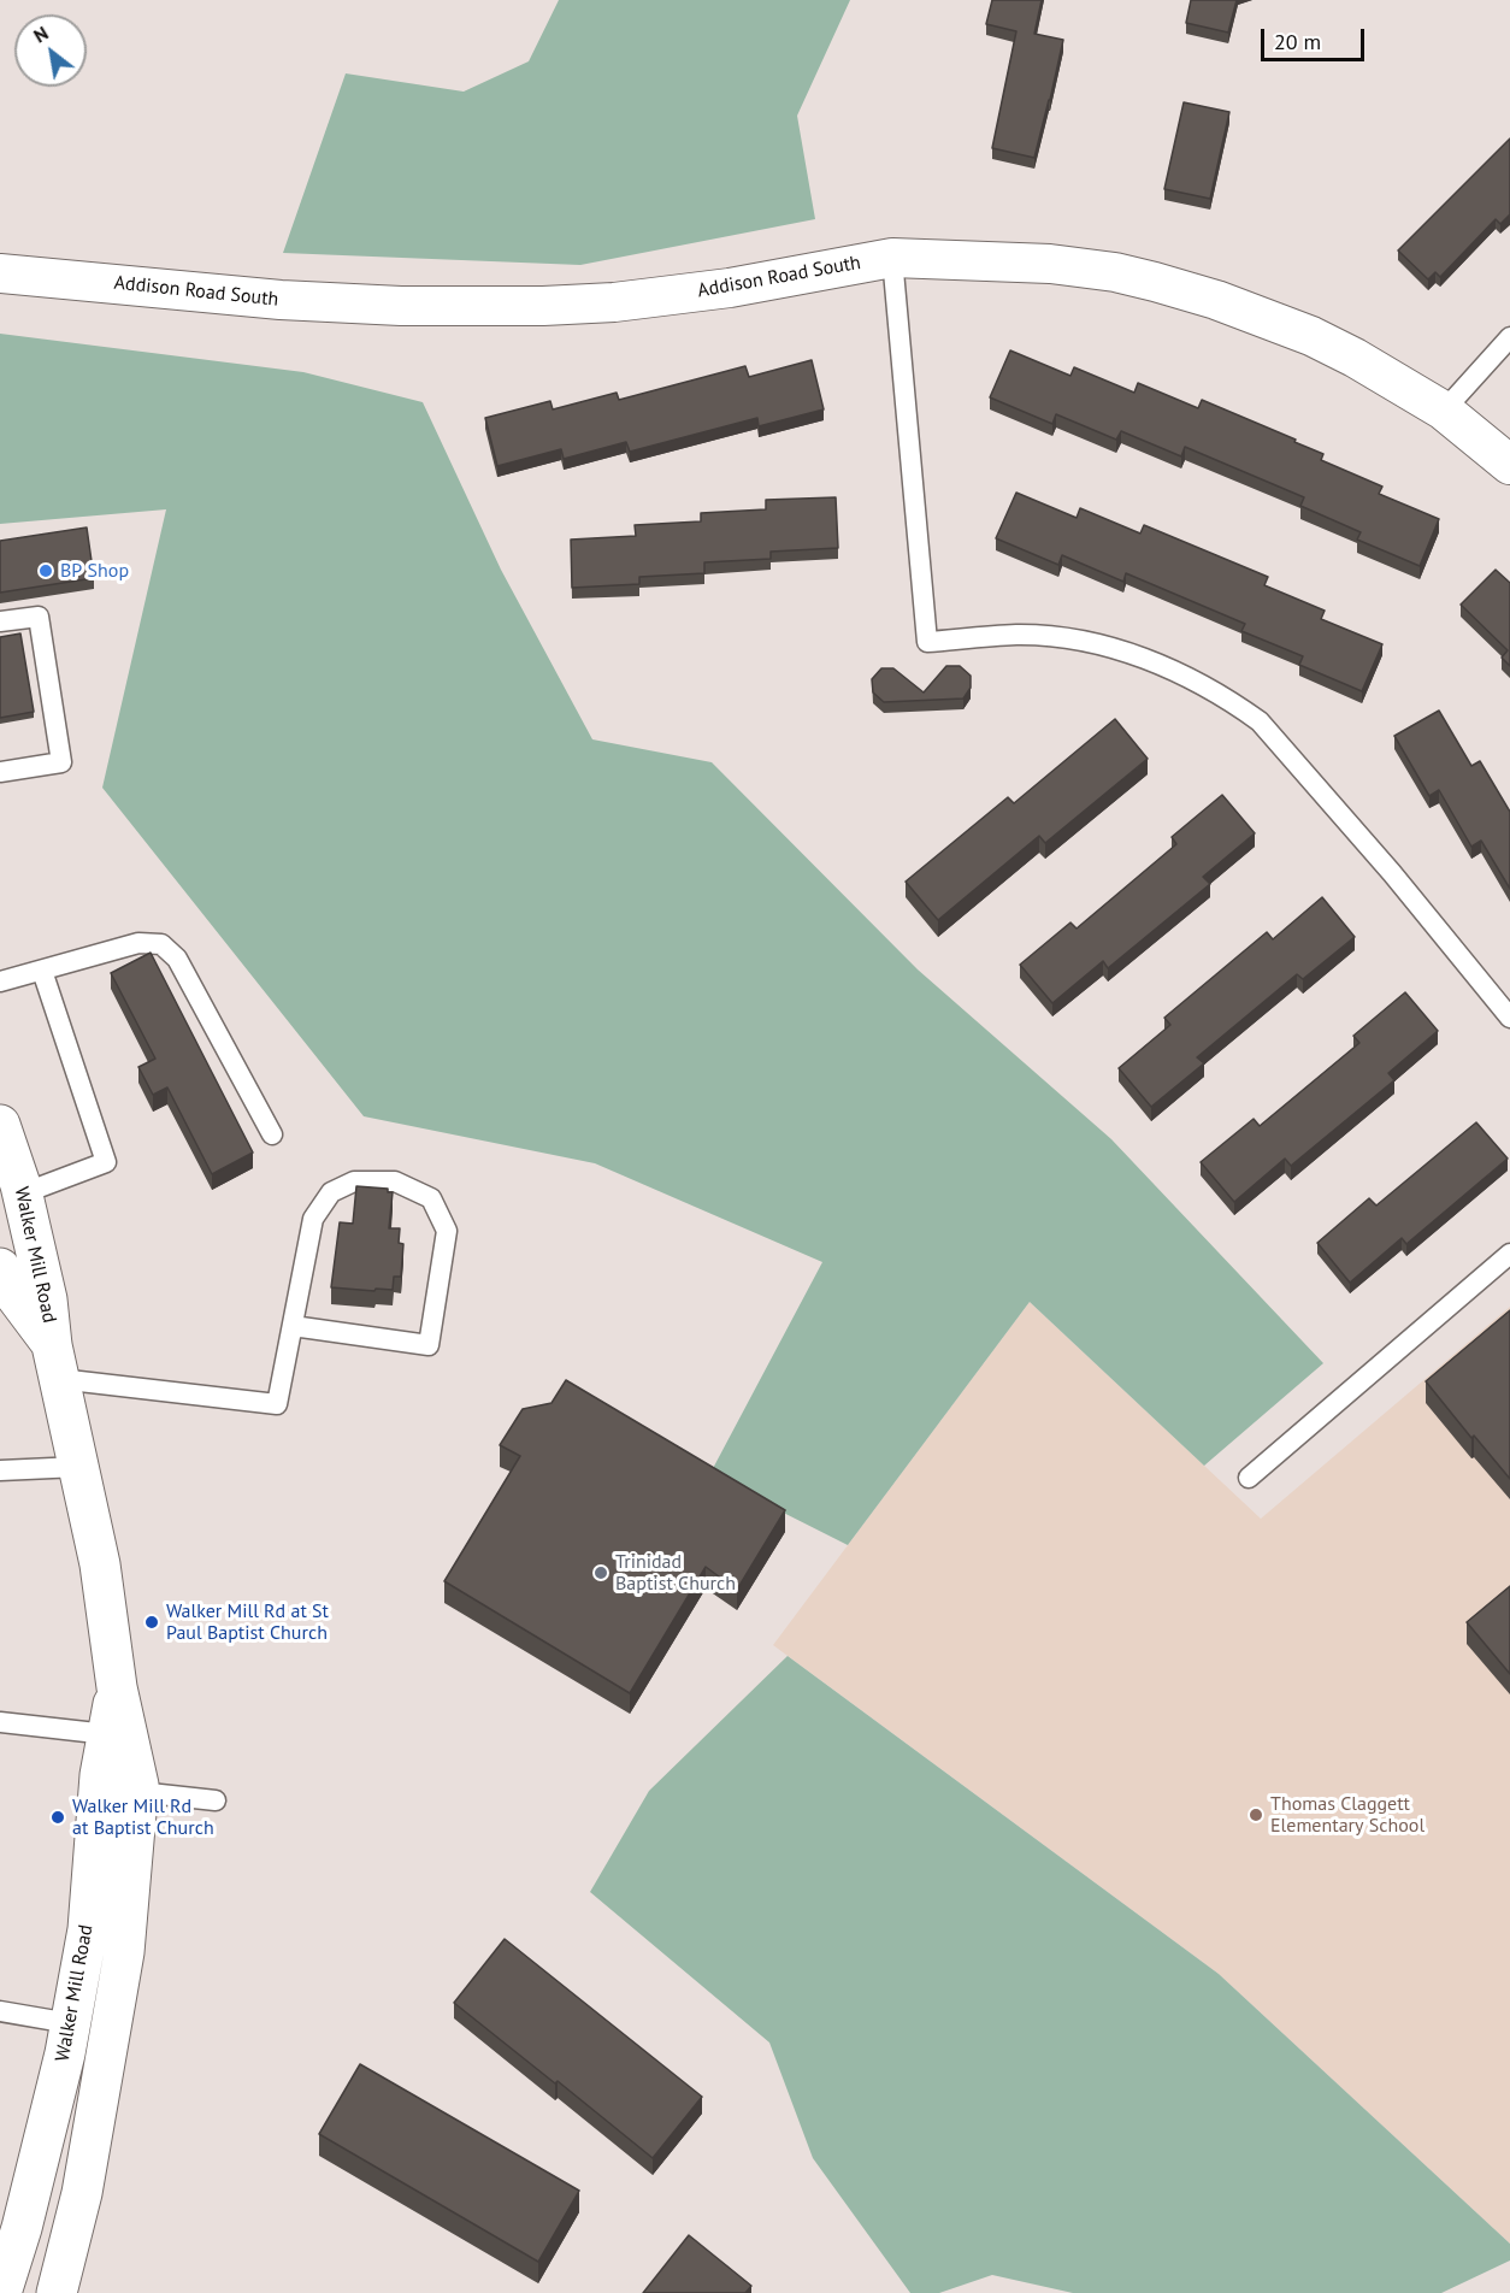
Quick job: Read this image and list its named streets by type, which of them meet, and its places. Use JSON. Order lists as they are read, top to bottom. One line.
{"streets":{"main road":["Walker Mill Road"],"street":["Addison Road South"]},"places":["BP Shop","Trinidad Baptist Church","Walker Mill Rd at St Paul Baptist Church","Thomas Claggett Elementary School","Walker Mill Rd at Baptist Church"],"scale_bar":"20 m","north":"top left"}
